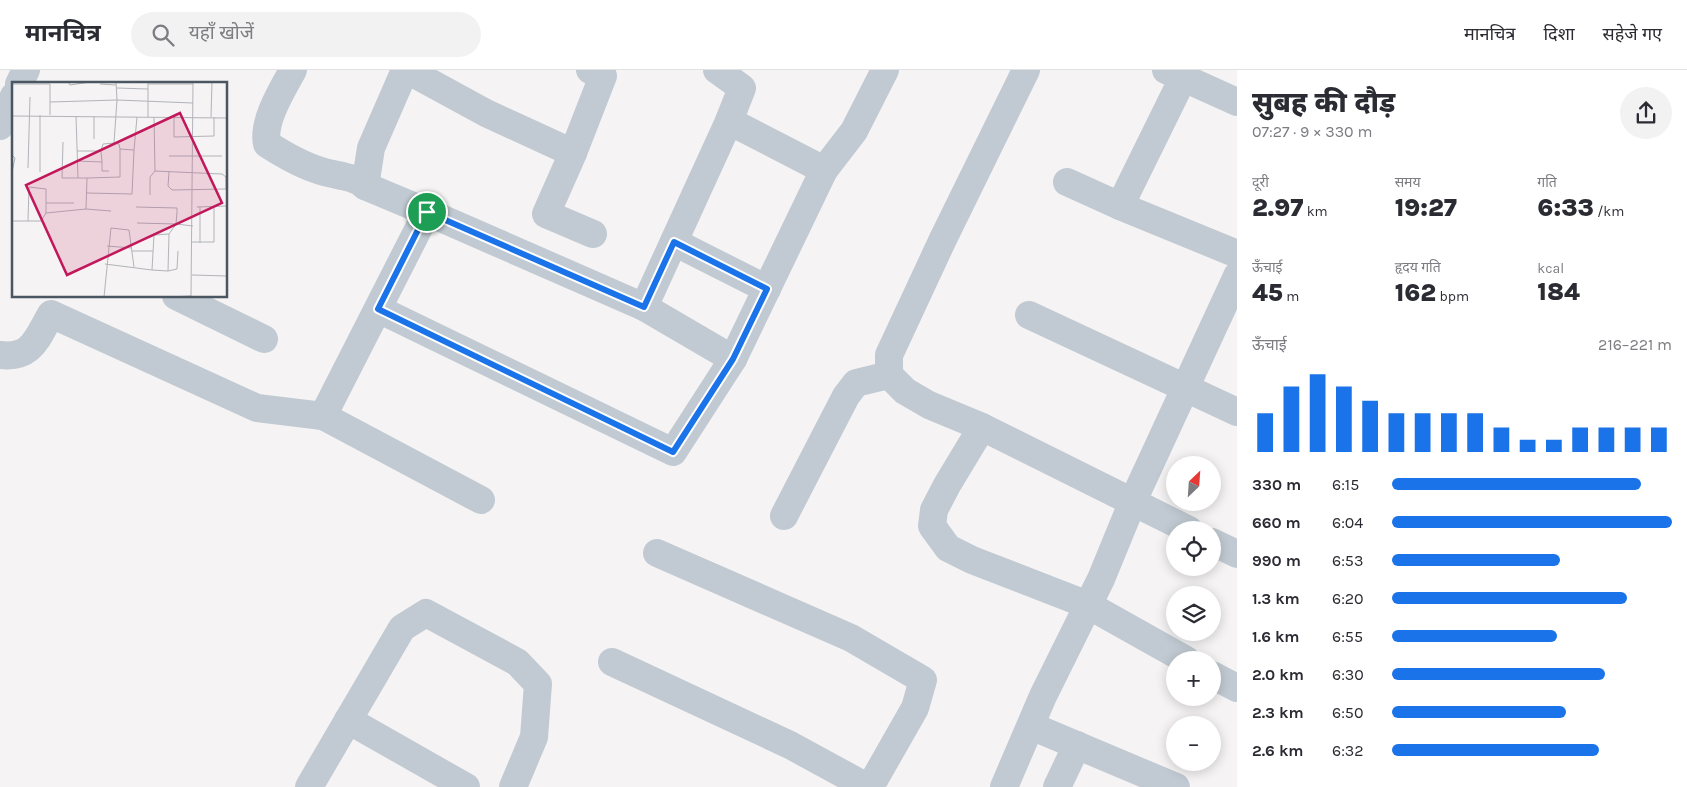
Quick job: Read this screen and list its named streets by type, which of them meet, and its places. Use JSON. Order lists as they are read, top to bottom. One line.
{"north":"top right","page":{"header":"मानचित्र","search":"यहाँ खोजें","nav":["मानचित्र","दिशा","सहेजे गए"],"heading":["सुबह की दौड़","07:27 · 9 × 330 m"],"stats":[["दूरी","2.97 km"],["समय","19:27"],["गति","6:33 /km"],["ऊँचाई","45 m"],["हृदय गति","162 bpm"],["kcal","184"]],"chart":["ऊँचाई","216–221 m"],"map_buttons":["+","−"],"list":[{"name":"330 m","note":"6:15"},{"name":"660 m","note":"6:04"},{"name":"990 m","note":"6:53"},{"name":"1.3 km","note":"6:20"},{"name":"1.6 km","note":"6:55"},{"name":"2.0 km","note":"6:30"},{"name":"2.3 km","note":"6:50"},{"name":"2.6 km","note":"6:32"}]}}
